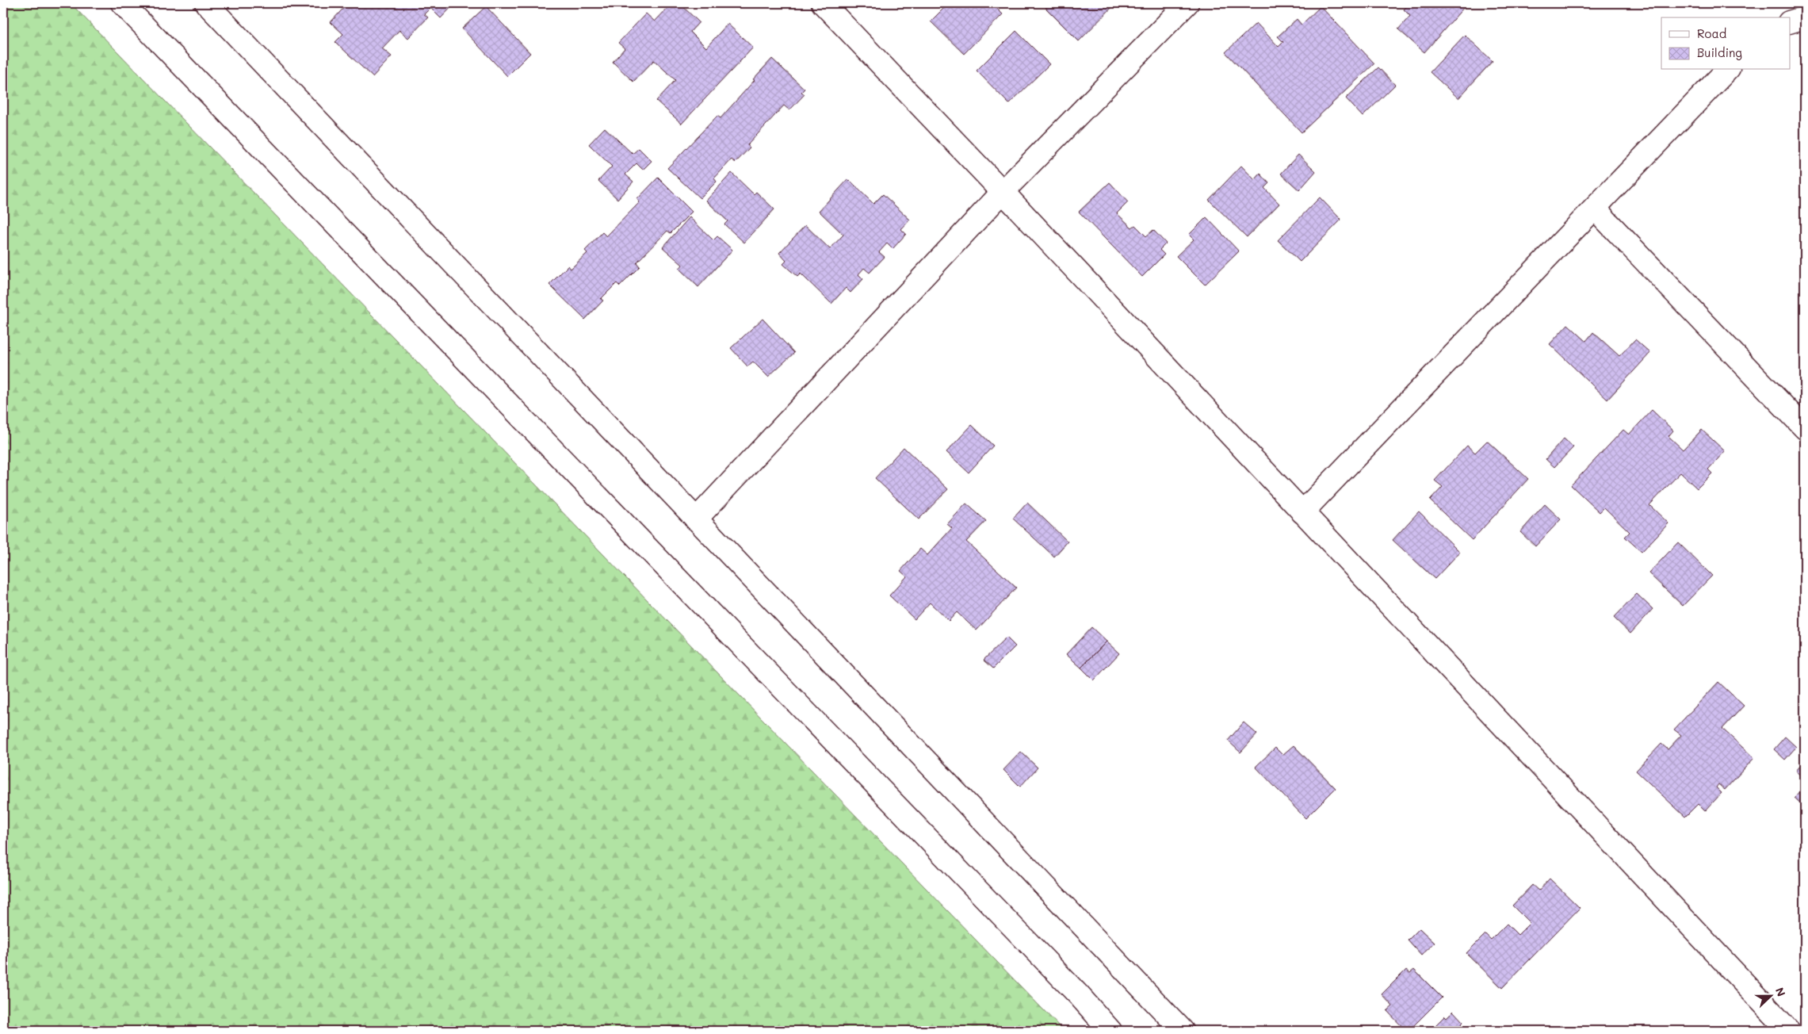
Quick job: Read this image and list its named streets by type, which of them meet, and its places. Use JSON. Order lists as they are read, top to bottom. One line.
{"legend":["Road","Building"],"north":"right"}
